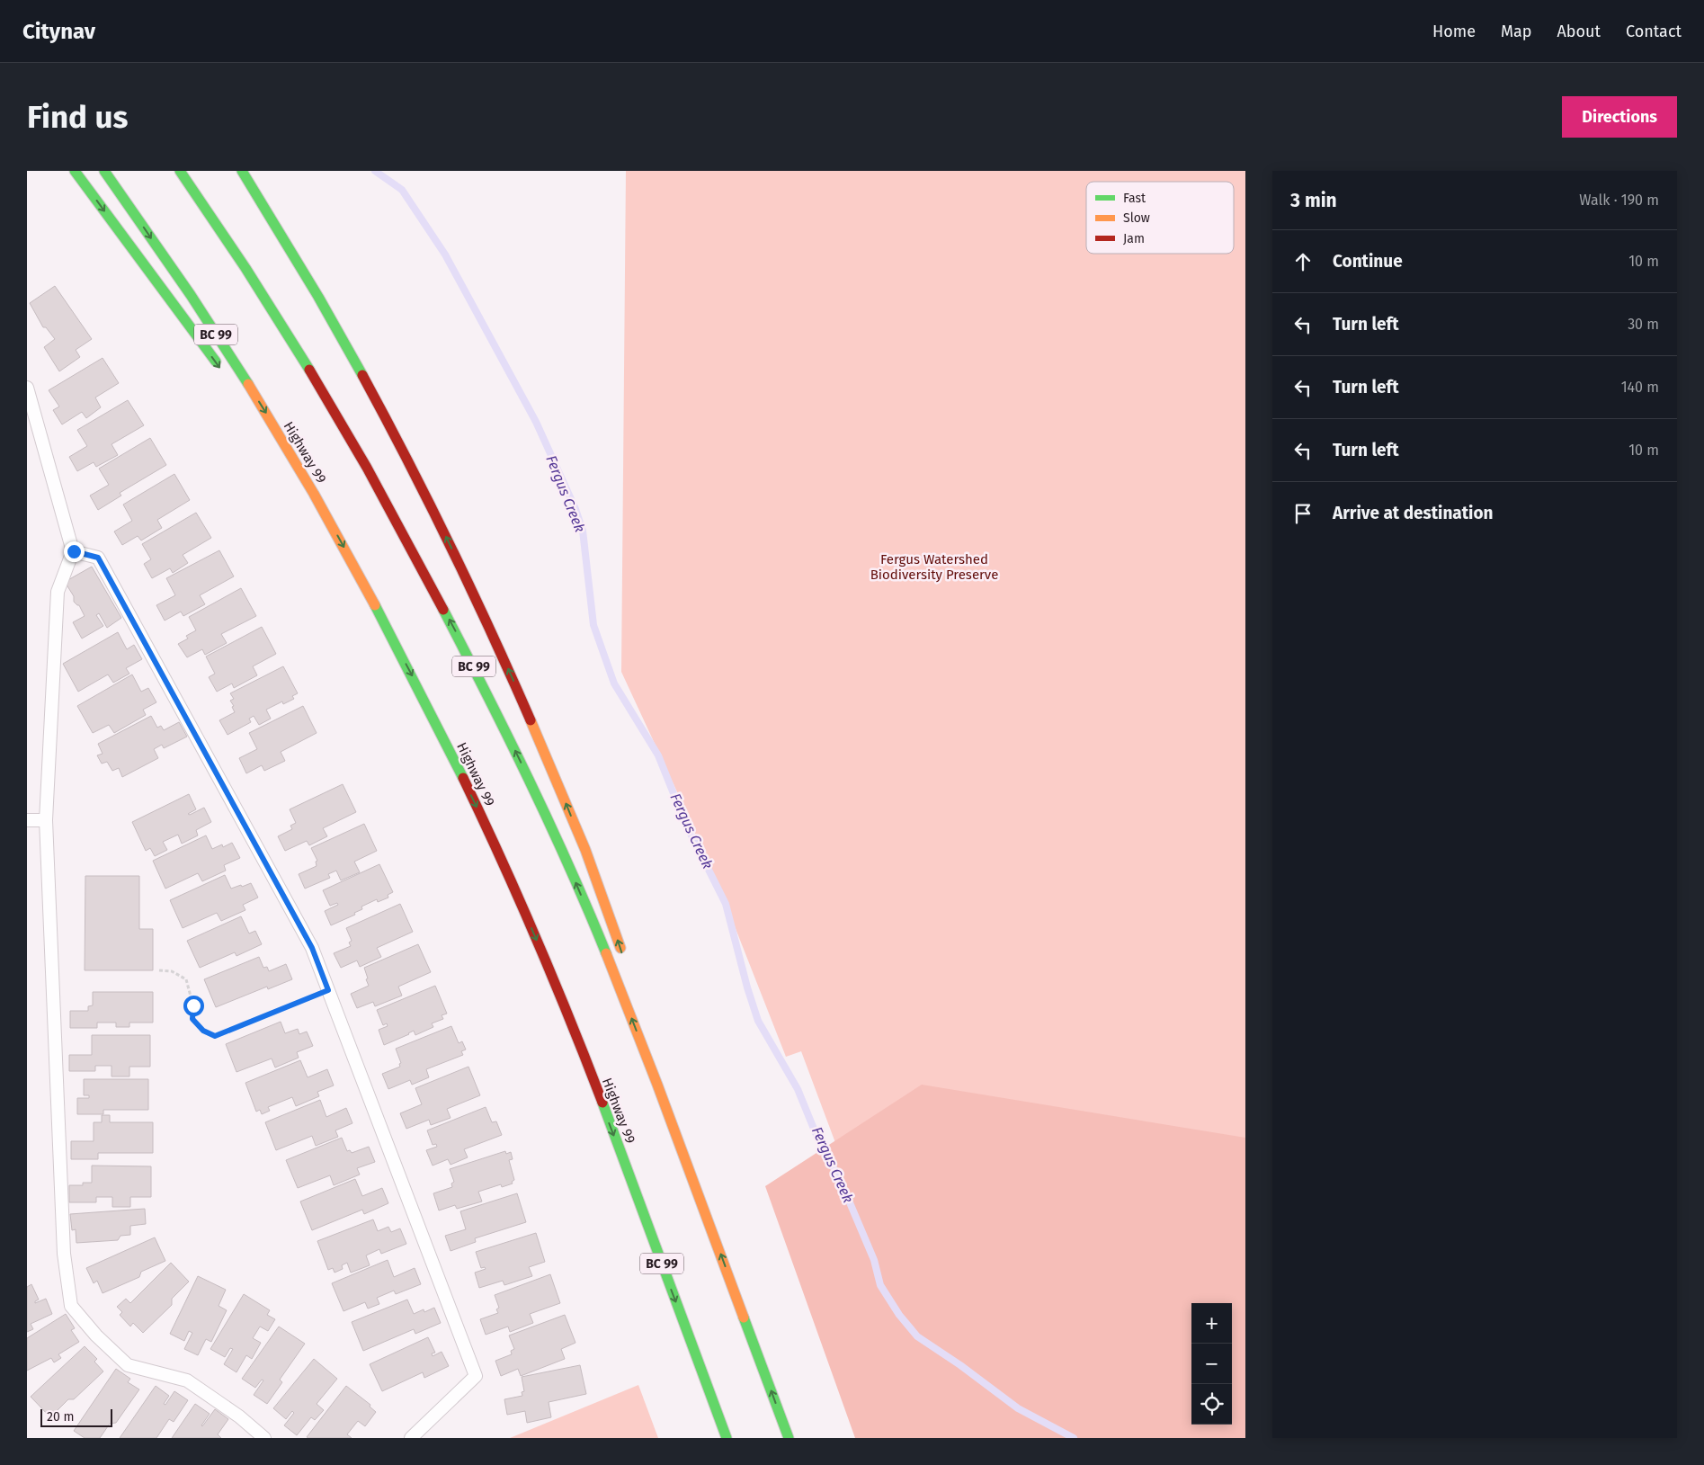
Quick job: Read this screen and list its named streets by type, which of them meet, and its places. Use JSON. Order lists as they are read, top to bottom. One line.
{"streets":{"highway":["BC 99","Highway 99"]},"water":["Fergus Creek"],"parks":["Fergus Watershed Biodiversity Preserve"],"legend":["Fast","Slow","Jam"],"scale_bar":"20 m","page":{"header":"Citynav","nav":["Home","Map","About","Contact"],"buttons":"Directions","title":"Find us","heading":["3 min","Walk · 190 m"],"list":[["Continue","10 m"],["Turn left","30 m"],["Turn left","140 m"],["Turn left","10 m"],"Arrive at destination"],"map_buttons":["+","−"],"scale":"20 m"}}
